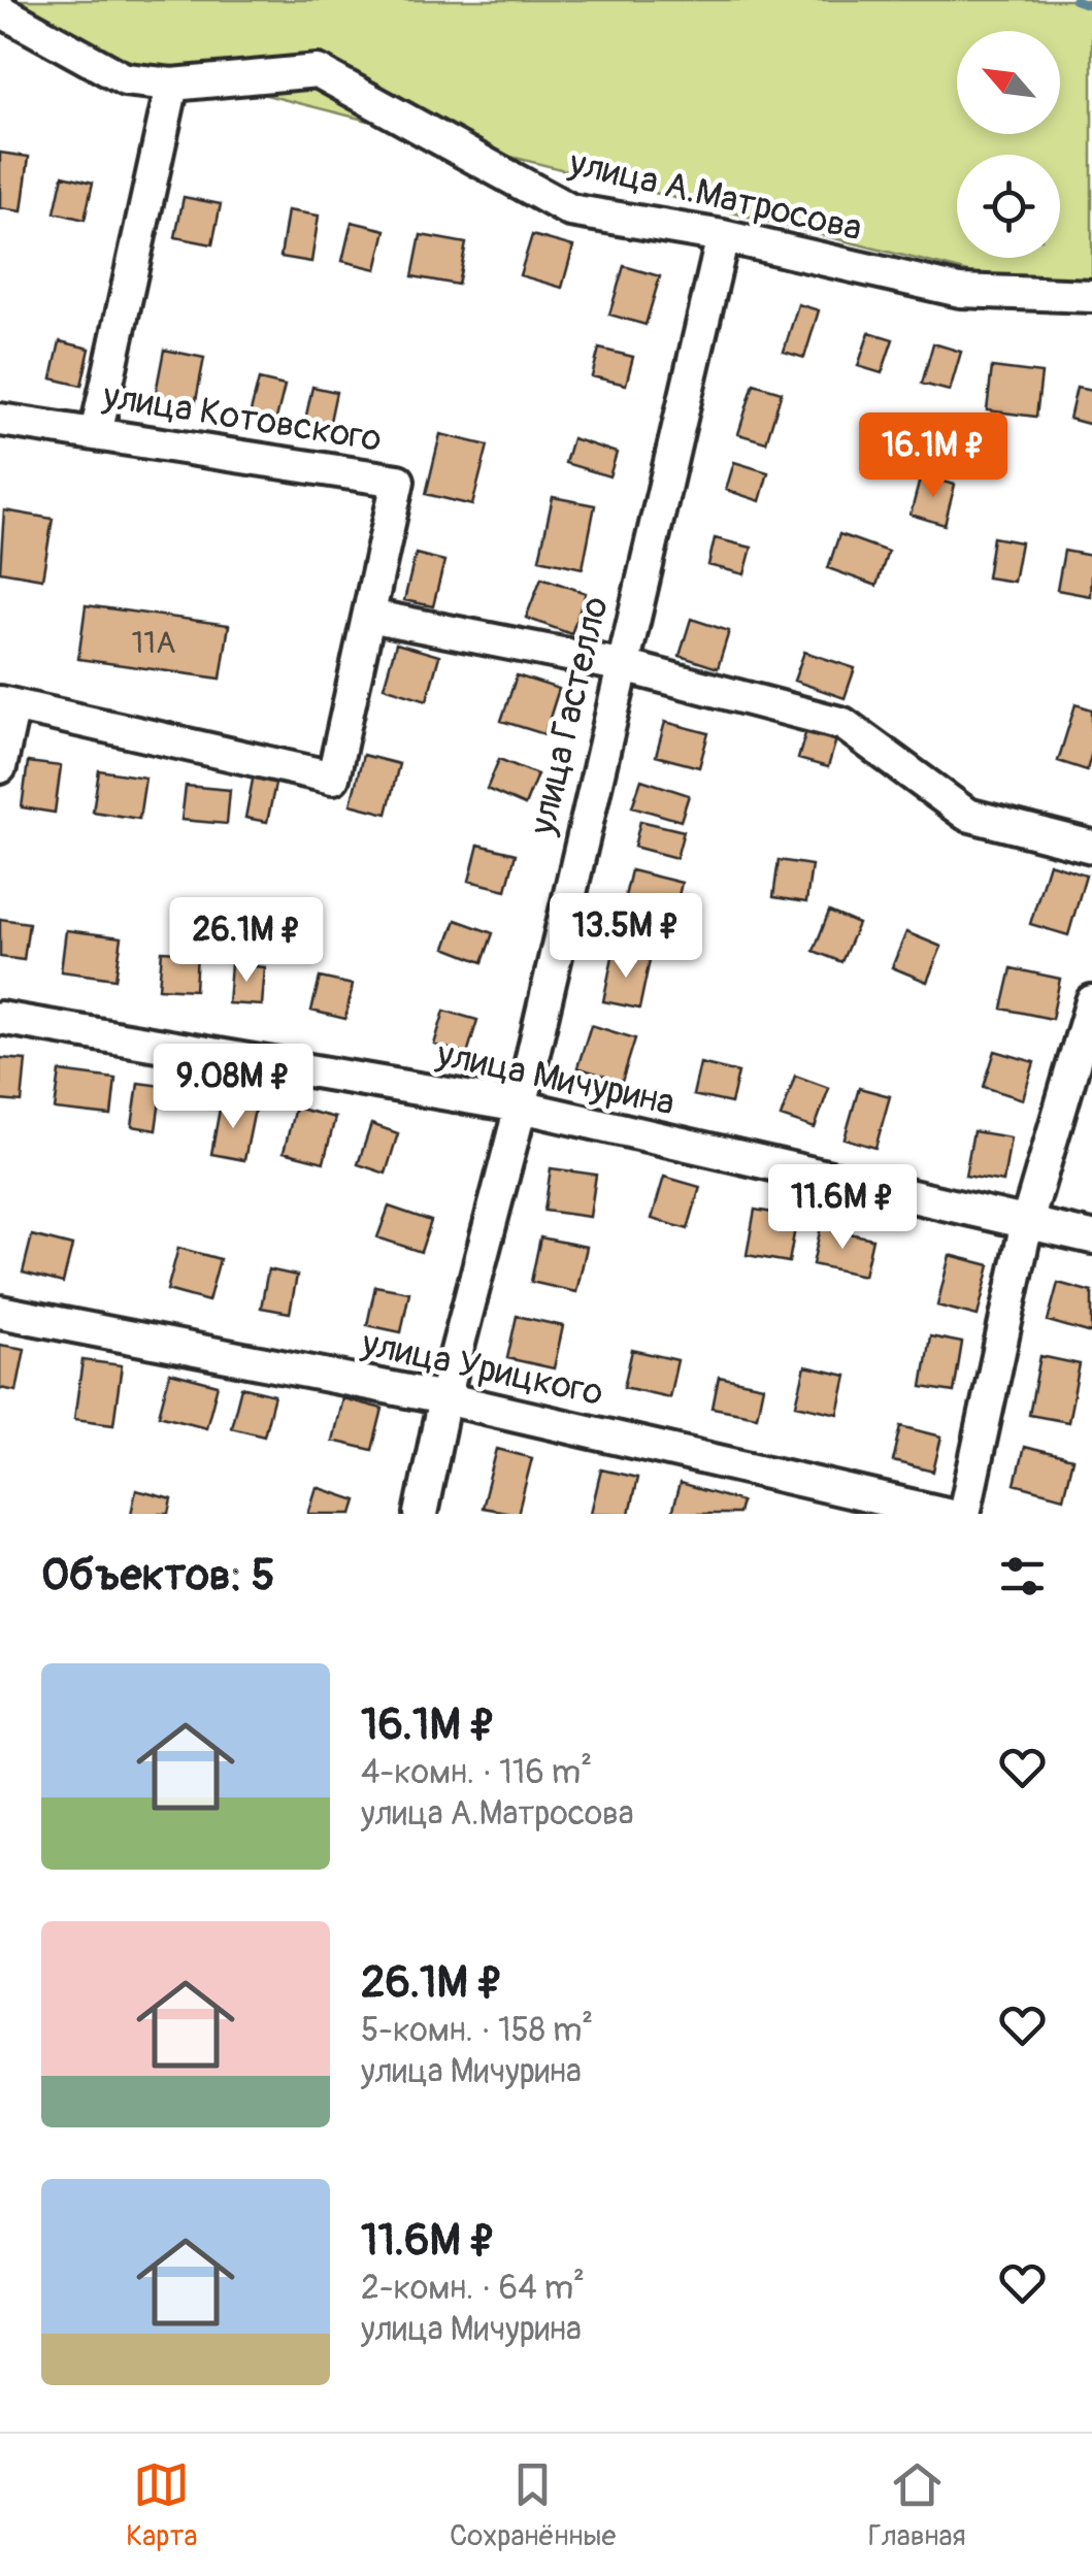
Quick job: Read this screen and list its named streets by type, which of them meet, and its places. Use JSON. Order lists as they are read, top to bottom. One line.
{"streets":{"street":["улица А.Матросова","улица Котовского","улица Гастелло","улица Мичурина","улица Урицкого"]},"crossings":[["улица А.Матросова","улица Гастелло"],["улица Гастелло","улица Мичурина"],["улица Гастелло","улица Урицкого"]],"house_numbers":["11А"],"north":"top left","page":{"price":["16.1M ₽","13.5M ₽","26.1M ₽","9.08M ₽","11.6M ₽"],"heading":"Объектов: 5","list":[{"name":"16.1M ₽","note":"4-комн. · 116 m² · улица А.Матросова"},{"name":"26.1M ₽","note":"5-комн. · 158 m² · улица Мичурина"},{"name":"11.6M ₽","note":"2-комн. · 64 m² · улица Мичурина"}],"tabs":["Карта","Сохранённые","Главная"]}}
